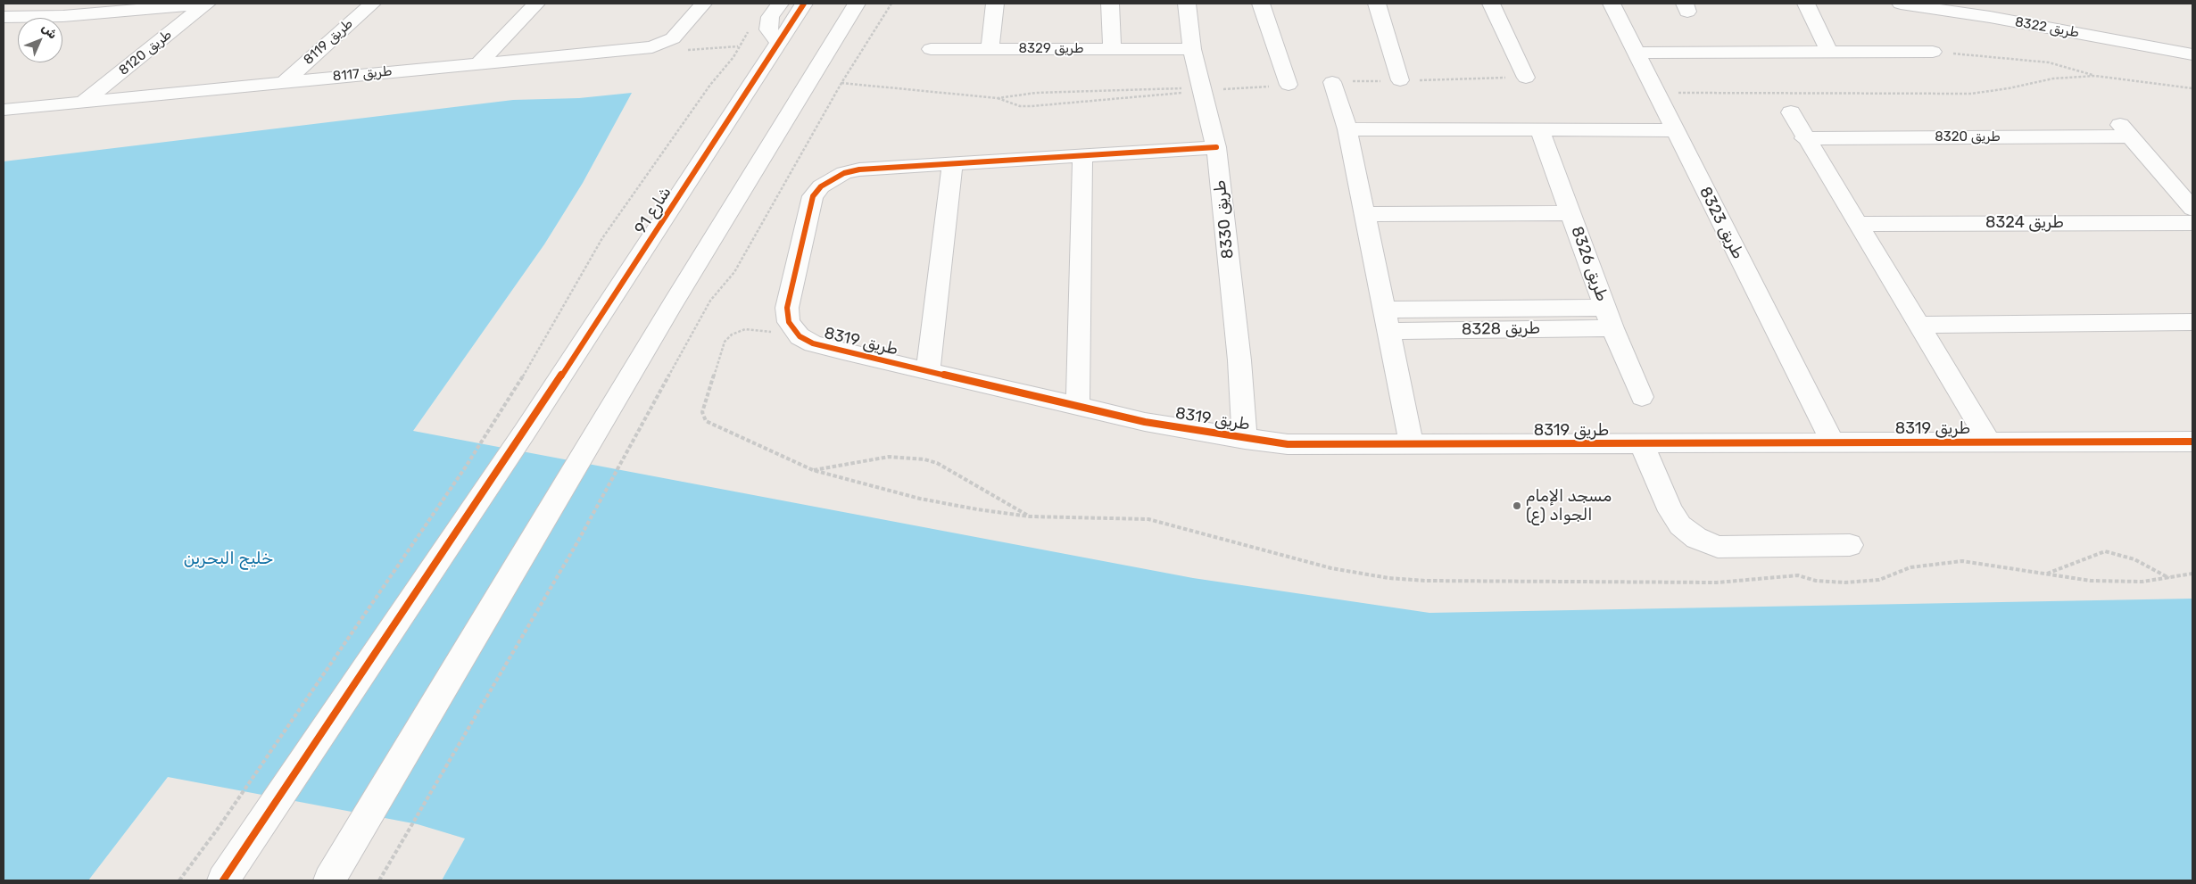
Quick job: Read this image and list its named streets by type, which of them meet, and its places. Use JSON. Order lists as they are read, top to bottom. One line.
{"streets":{"street":["طريق 8322","طريق 8119","طريق 8329","طريق 8120","طريق 8117","طريق 8320","شارع 91","طريق 8330","طريق 8323","طريق 8324","طريق 8326","طريق 8328","طريق 8319"]},"crossings":[["طريق 8119","طريق 8117"],["طريق 8329","طريق 8330"],["طريق 8120","طريق 8117"],["طريق 8330","طريق 8319"],["طريق 8323","طريق 8319"],["طريق 8326","طريق 8328"]],"water":["خليج البحرين"],"places":["مسجد الإمام الجواد (ع)"],"north":"top right"}
